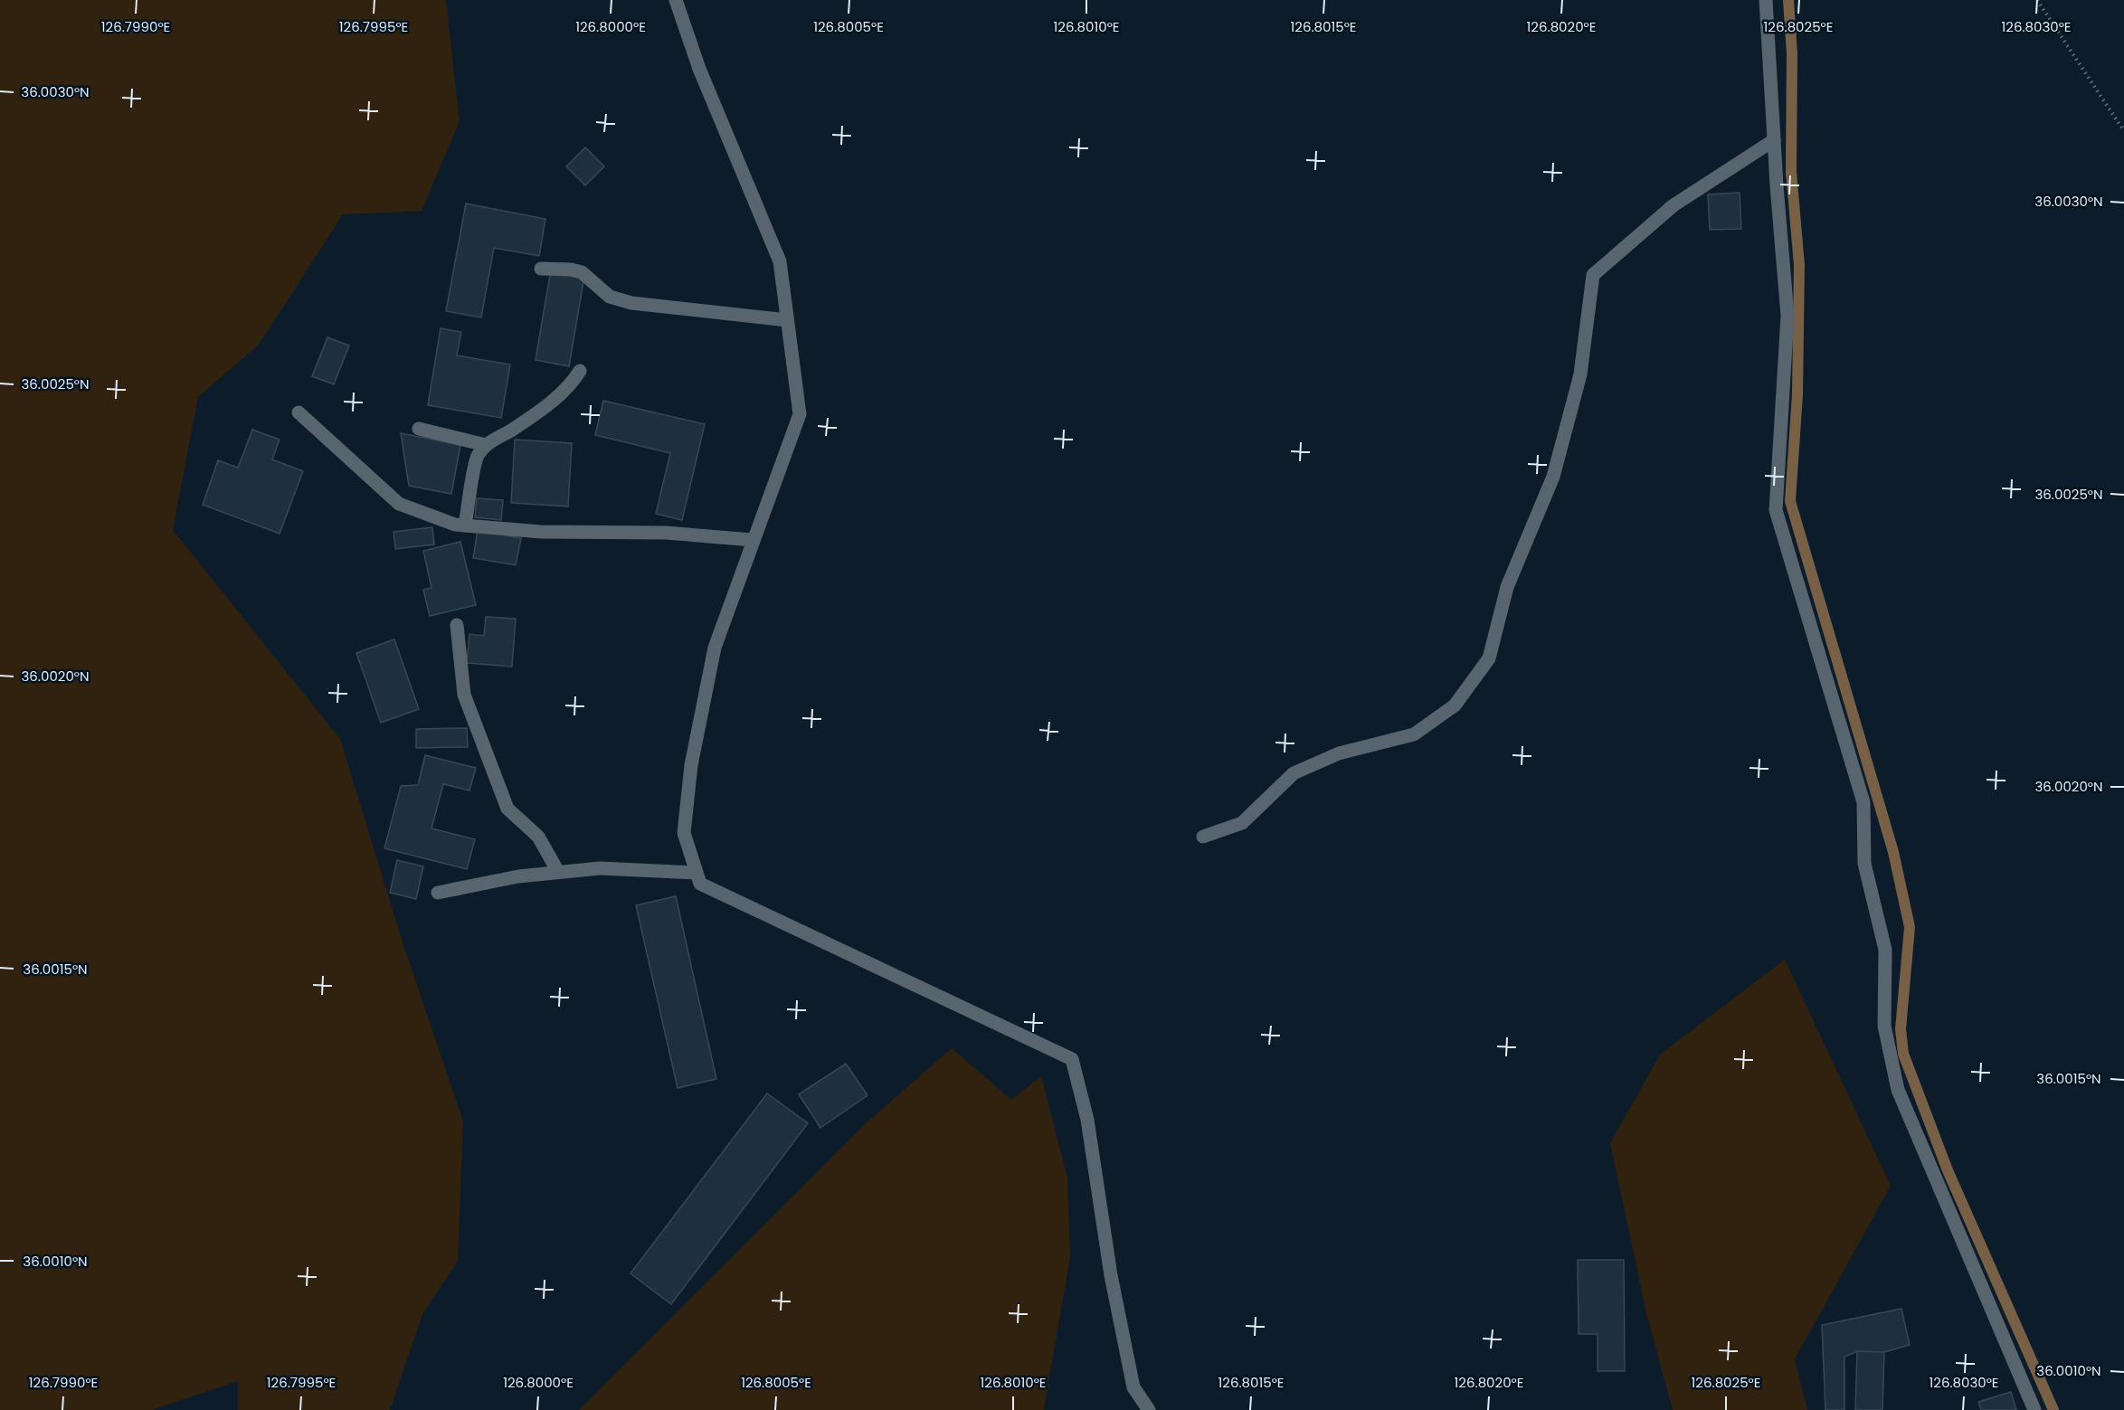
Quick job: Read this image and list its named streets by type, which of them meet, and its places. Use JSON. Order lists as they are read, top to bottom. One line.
{"coordinates":["126.7990°E","126.7995°E","126.8000°E","126.8005°E","126.8010°E","126.8015°E","126.8020°E","126.8025°E","126.8030°E","36.0030°N","36.0025°N","36.0020°N","36.0015°N","36.0010°N"]}
